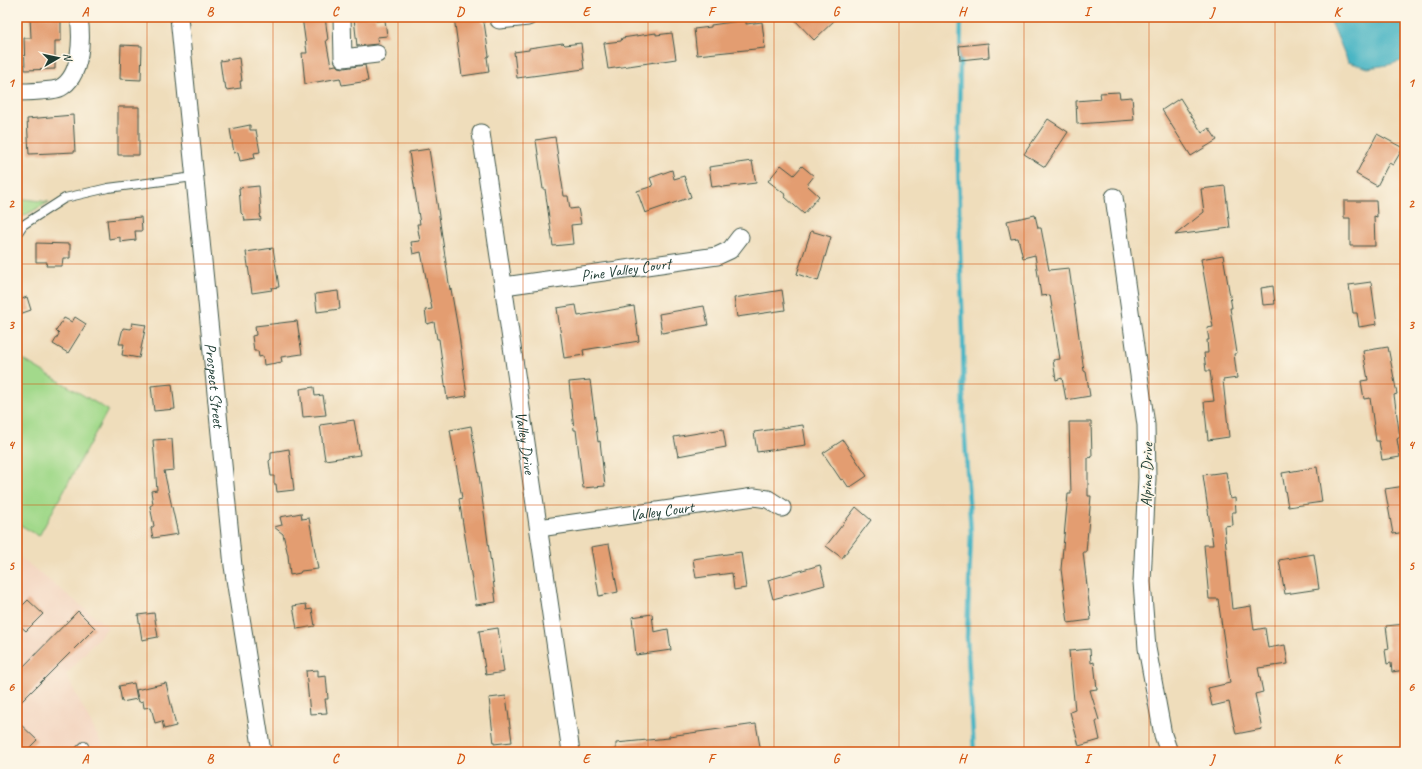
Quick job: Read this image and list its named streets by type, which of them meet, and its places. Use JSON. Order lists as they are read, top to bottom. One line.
{"streets":{"street":["Pine Valley Court","Prospect Street","Valley Drive","Alpine Drive","Valley Court"]},"crossings":[["Pine Valley Court","Valley Drive"],["Valley Drive","Valley Court"]],"north":"right","grid":{"columns":["A","B","C","D","E","F","G","H","I","J","K"],"rows":["1","2","3","4","5","6"]}}
